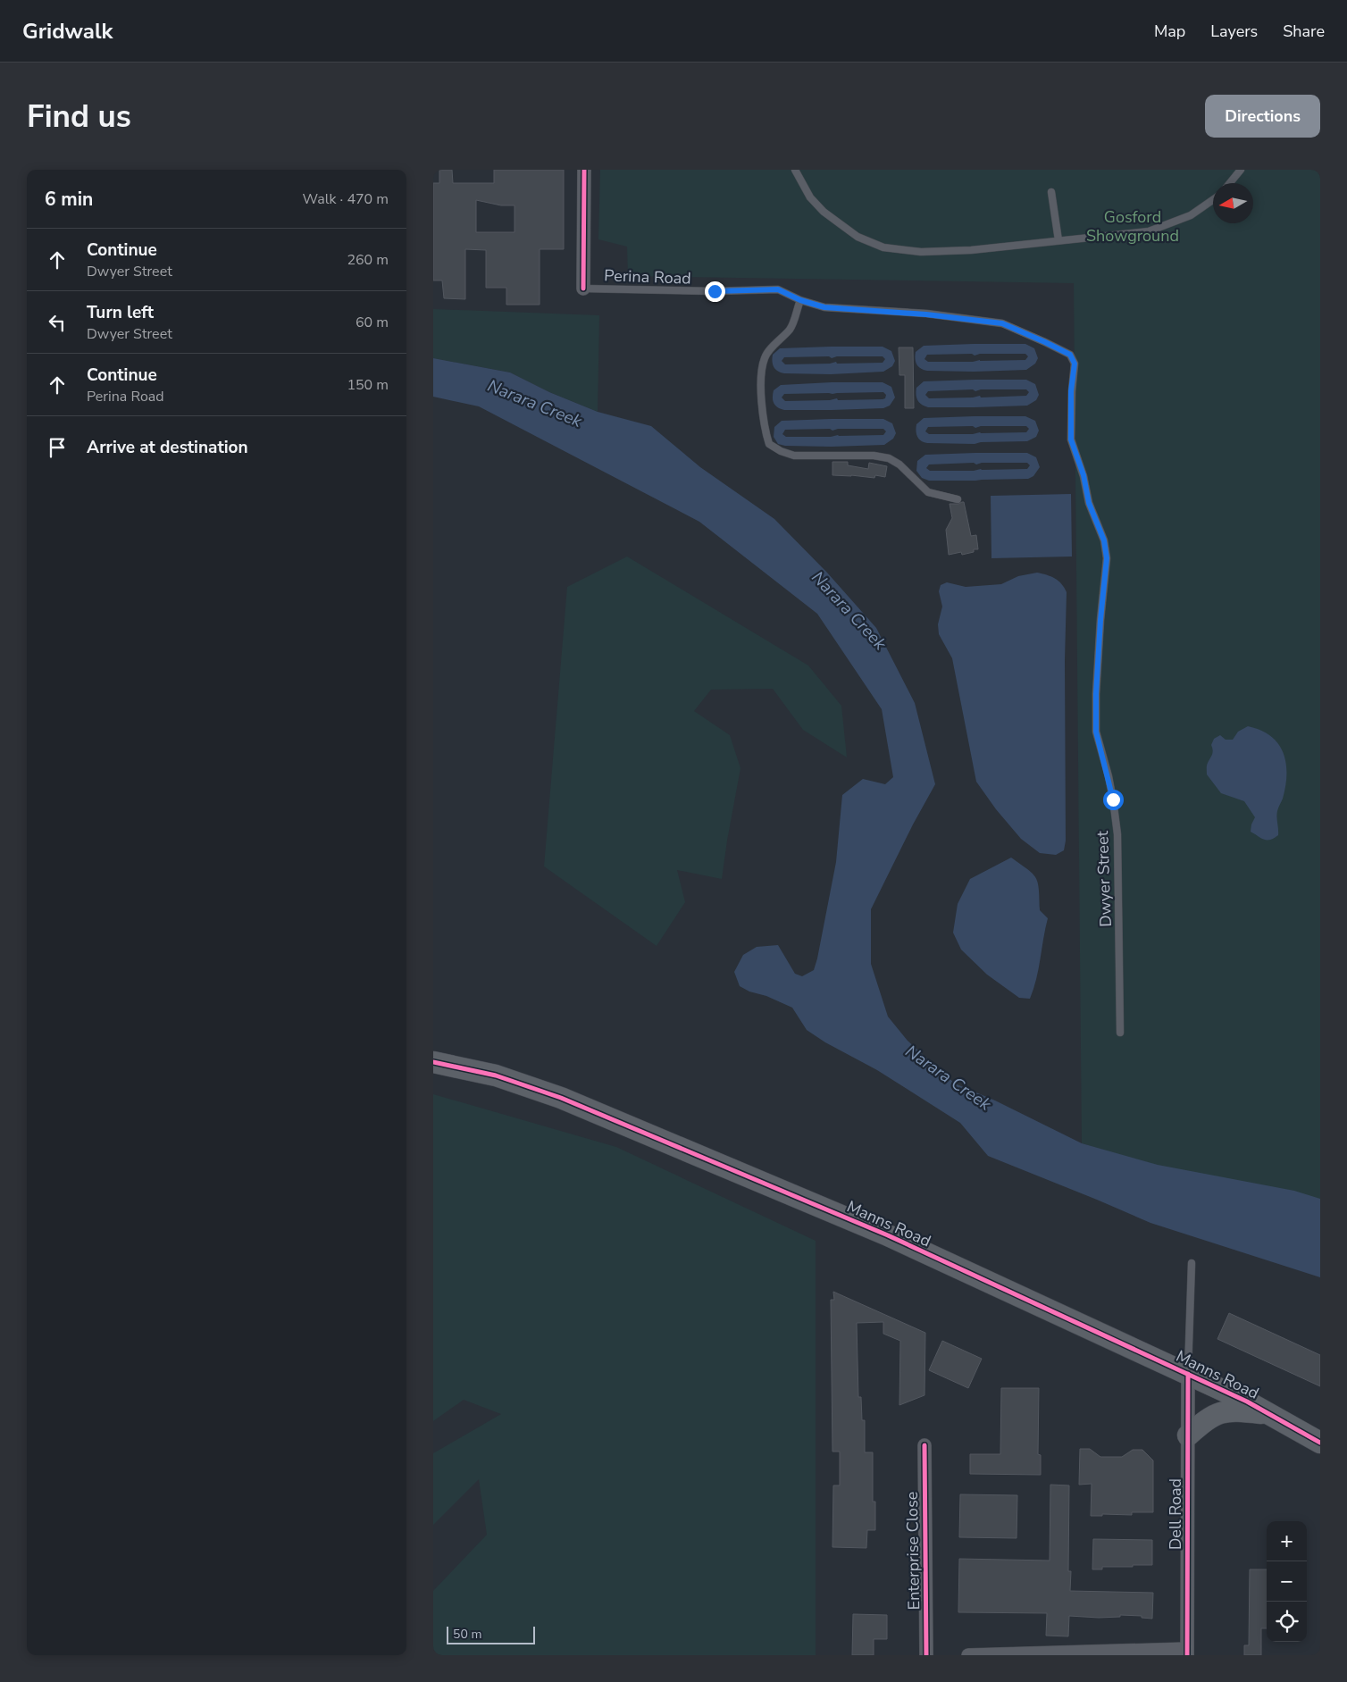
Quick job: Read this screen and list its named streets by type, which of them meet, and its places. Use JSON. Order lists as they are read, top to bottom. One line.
{"streets":{"main road":["Manns Road"],"street":["Dell Road","Enterprise Close"],"lane":["Perina Road","Dwyer Street"]},"crossings":[["Perina Road","Dwyer Street"],["Manns Road","Dell Road"]],"water":["Narara Creek"],"parks":["Gosford Showground"],"scale_bar":"50 m","north":"left","page":{"header":"Gridwalk","nav":["Map","Layers","Share"],"buttons":"Directions","title":"Find us","heading":["6 min","Walk · 470 m"],"list":[["Continue","Dwyer Street","260 m"],["Turn left","Dwyer Street","60 m"],["Continue","Perina Road","150 m"],"Arrive at destination"],"map_buttons":["+","−"],"scale":"50 m"}}
